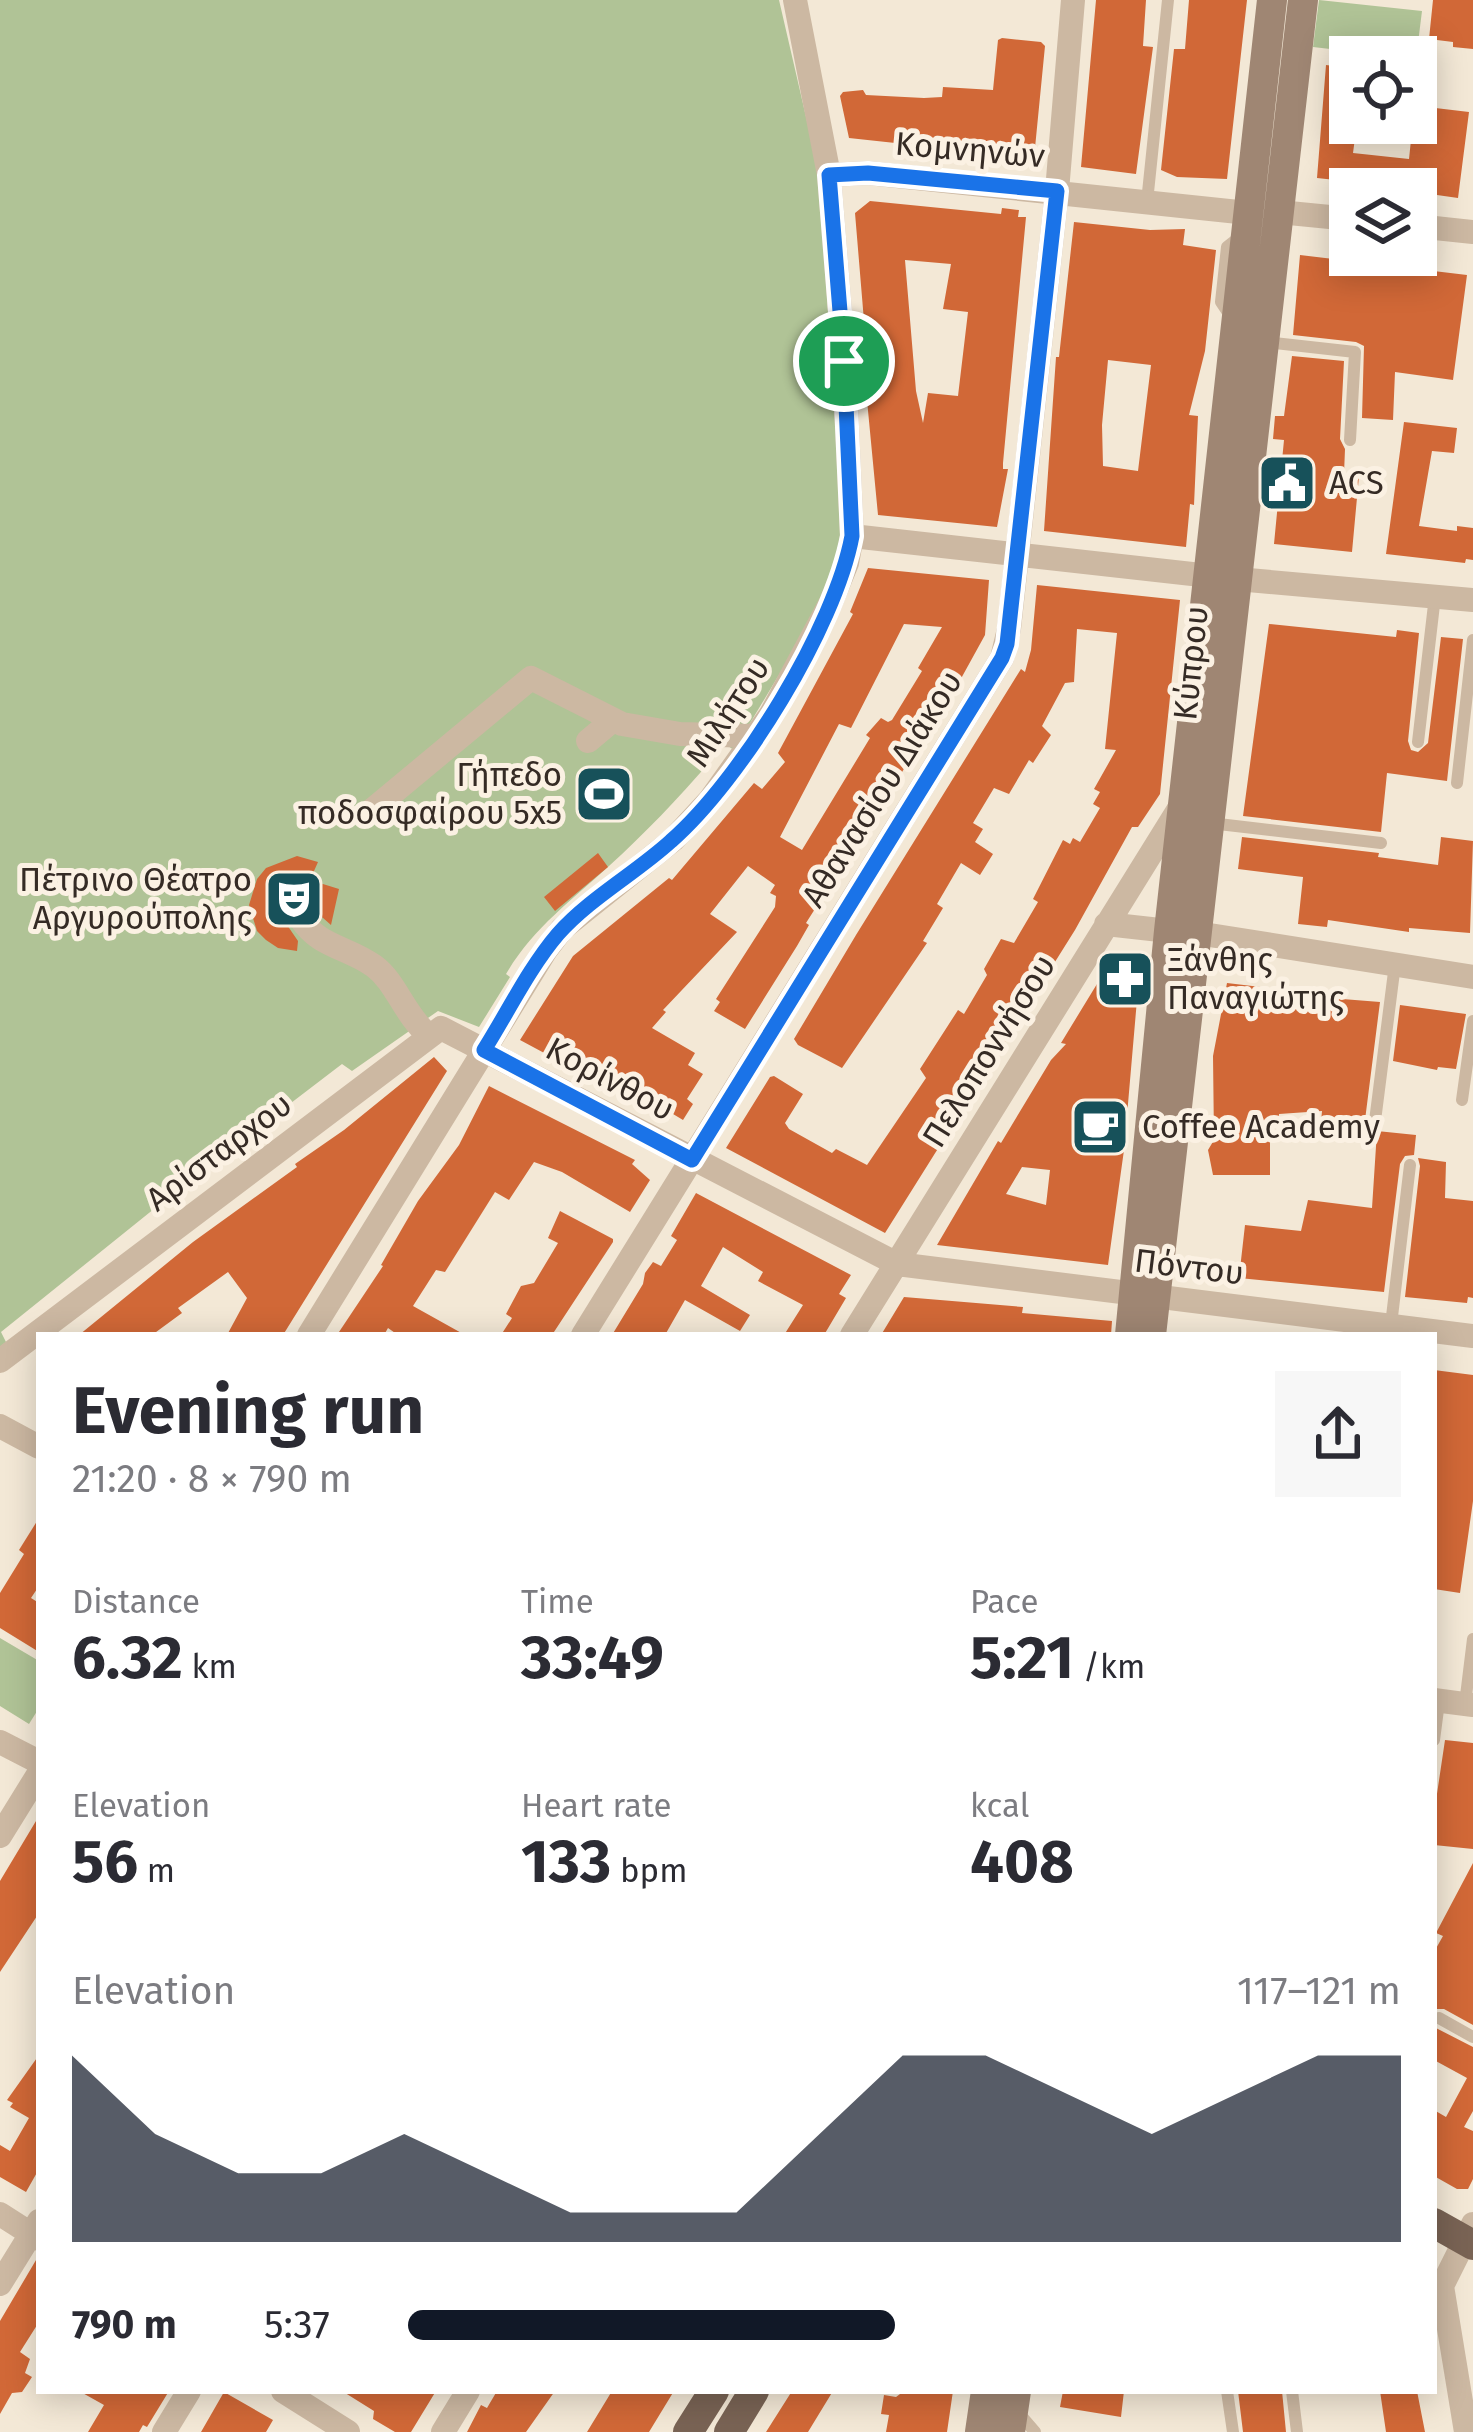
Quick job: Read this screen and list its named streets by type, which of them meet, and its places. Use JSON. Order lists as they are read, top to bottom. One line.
{"streets":{"main road":["Κύπρου"],"street":["Κομνηνών","Μιλήτου","Αθανασίου Διάκου","Πελοποννήσου","Κορίνθου","Αρίσταρχου","Πόντου"]},"crossings":[["Κομνηνών","Κύπρου"],["Κομνηνών","Μιλήτου"],["Κομνηνών","Αθανασίου Διάκου"],["Κύπρου","Πελοποννήσου"],["Κύπρου","Πόντου"],["Μιλήτου","Κορίνθου"],["Αθανασίου Διάκου","Κορίνθου"],["Πελοποννήσου","Κορίνθου"],["Πελοποννήσου","Πόντου"],["Κορίνθου","Πόντου"]],"places":{"public building":["ACS"],"sports":["Γήπεδο ποδοσφαίρου 5x5"],"theatre":["Πέτρινο Θέατρο Αργυρούπολης"],"pharmacy":["Ξάνθης Παναγιώτης"],"cafe":["Coffee Academy"]},"page":{"heading":["Evening run","21:20 · 8 × 790 m"],"stats":[["Distance","6.32 km"],["Time","33:49"],["Pace","5:21 /km"],["Elevation","56 m"],["Heart rate","133 bpm"],["kcal","408"]],"chart":["Elevation","117–121 m"],"list":[{"name":"790 m","note":"5:37"}]}}
